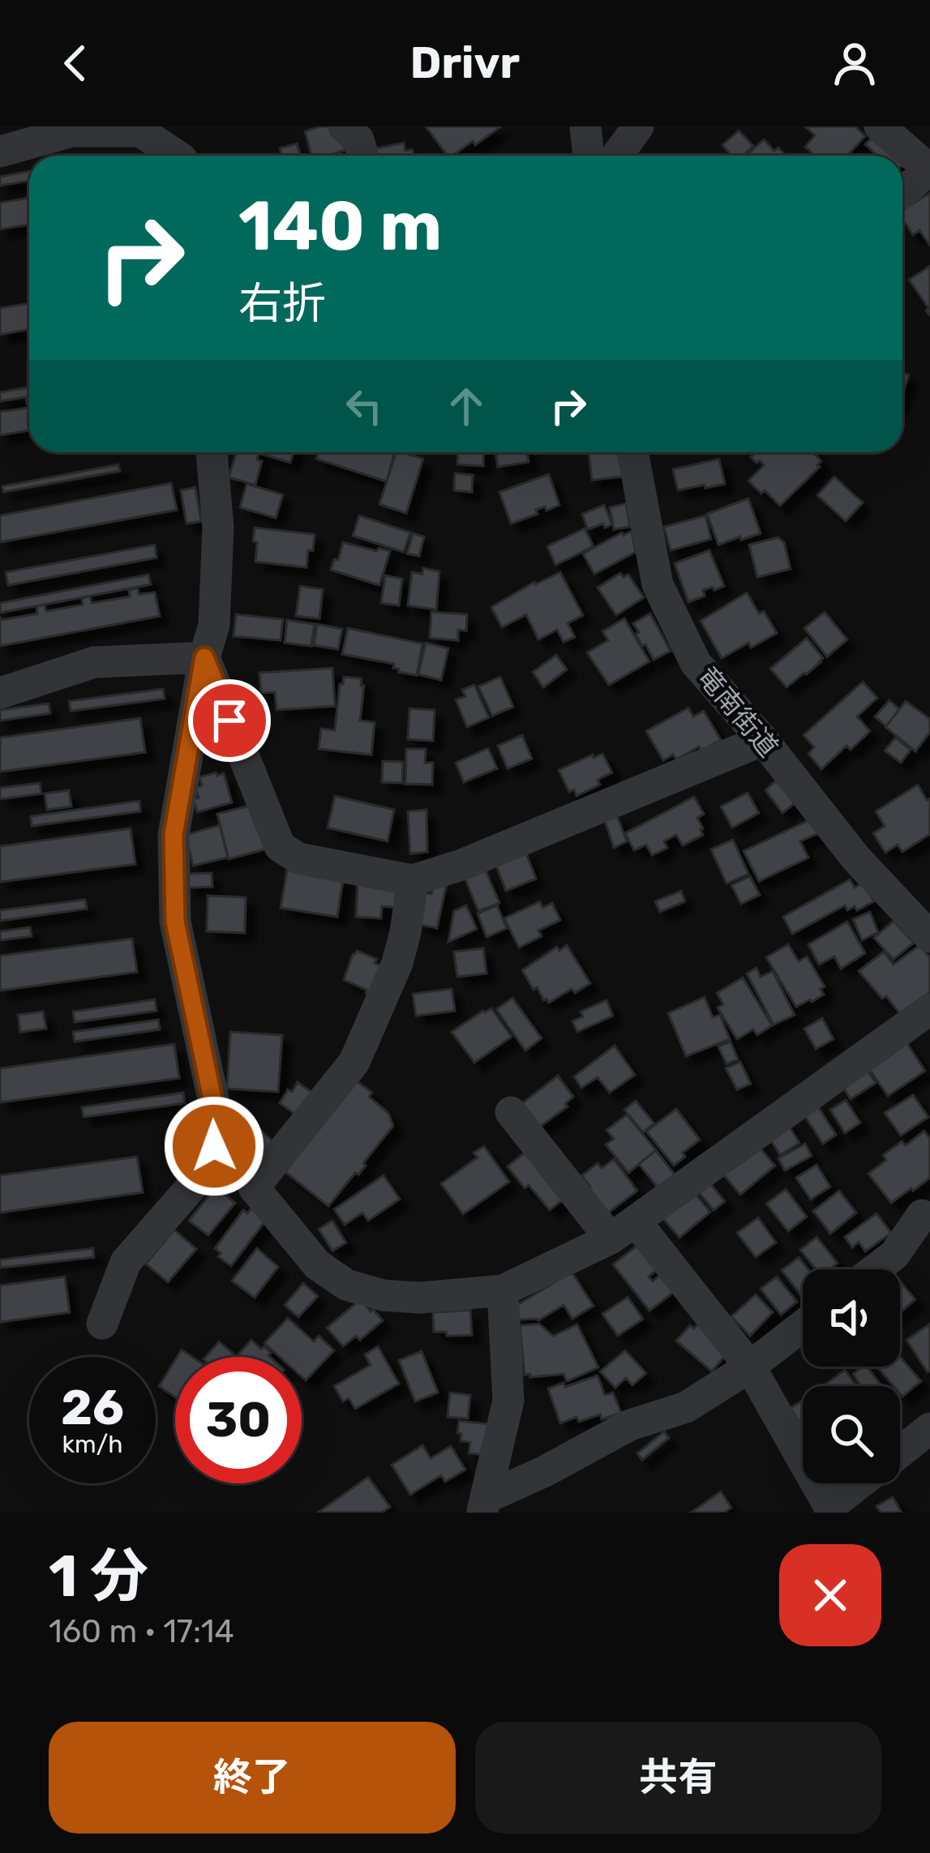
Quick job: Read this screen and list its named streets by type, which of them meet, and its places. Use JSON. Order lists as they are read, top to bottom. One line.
{"streets":{"street":["竜南街道"]},"page":{"header":"Drivr","turn":["140 m","右折"],"speed":"26 km/h","limit":"30","heading":["1 分","160 m · 17:14"],"buttons":["終了","共有"]}}
